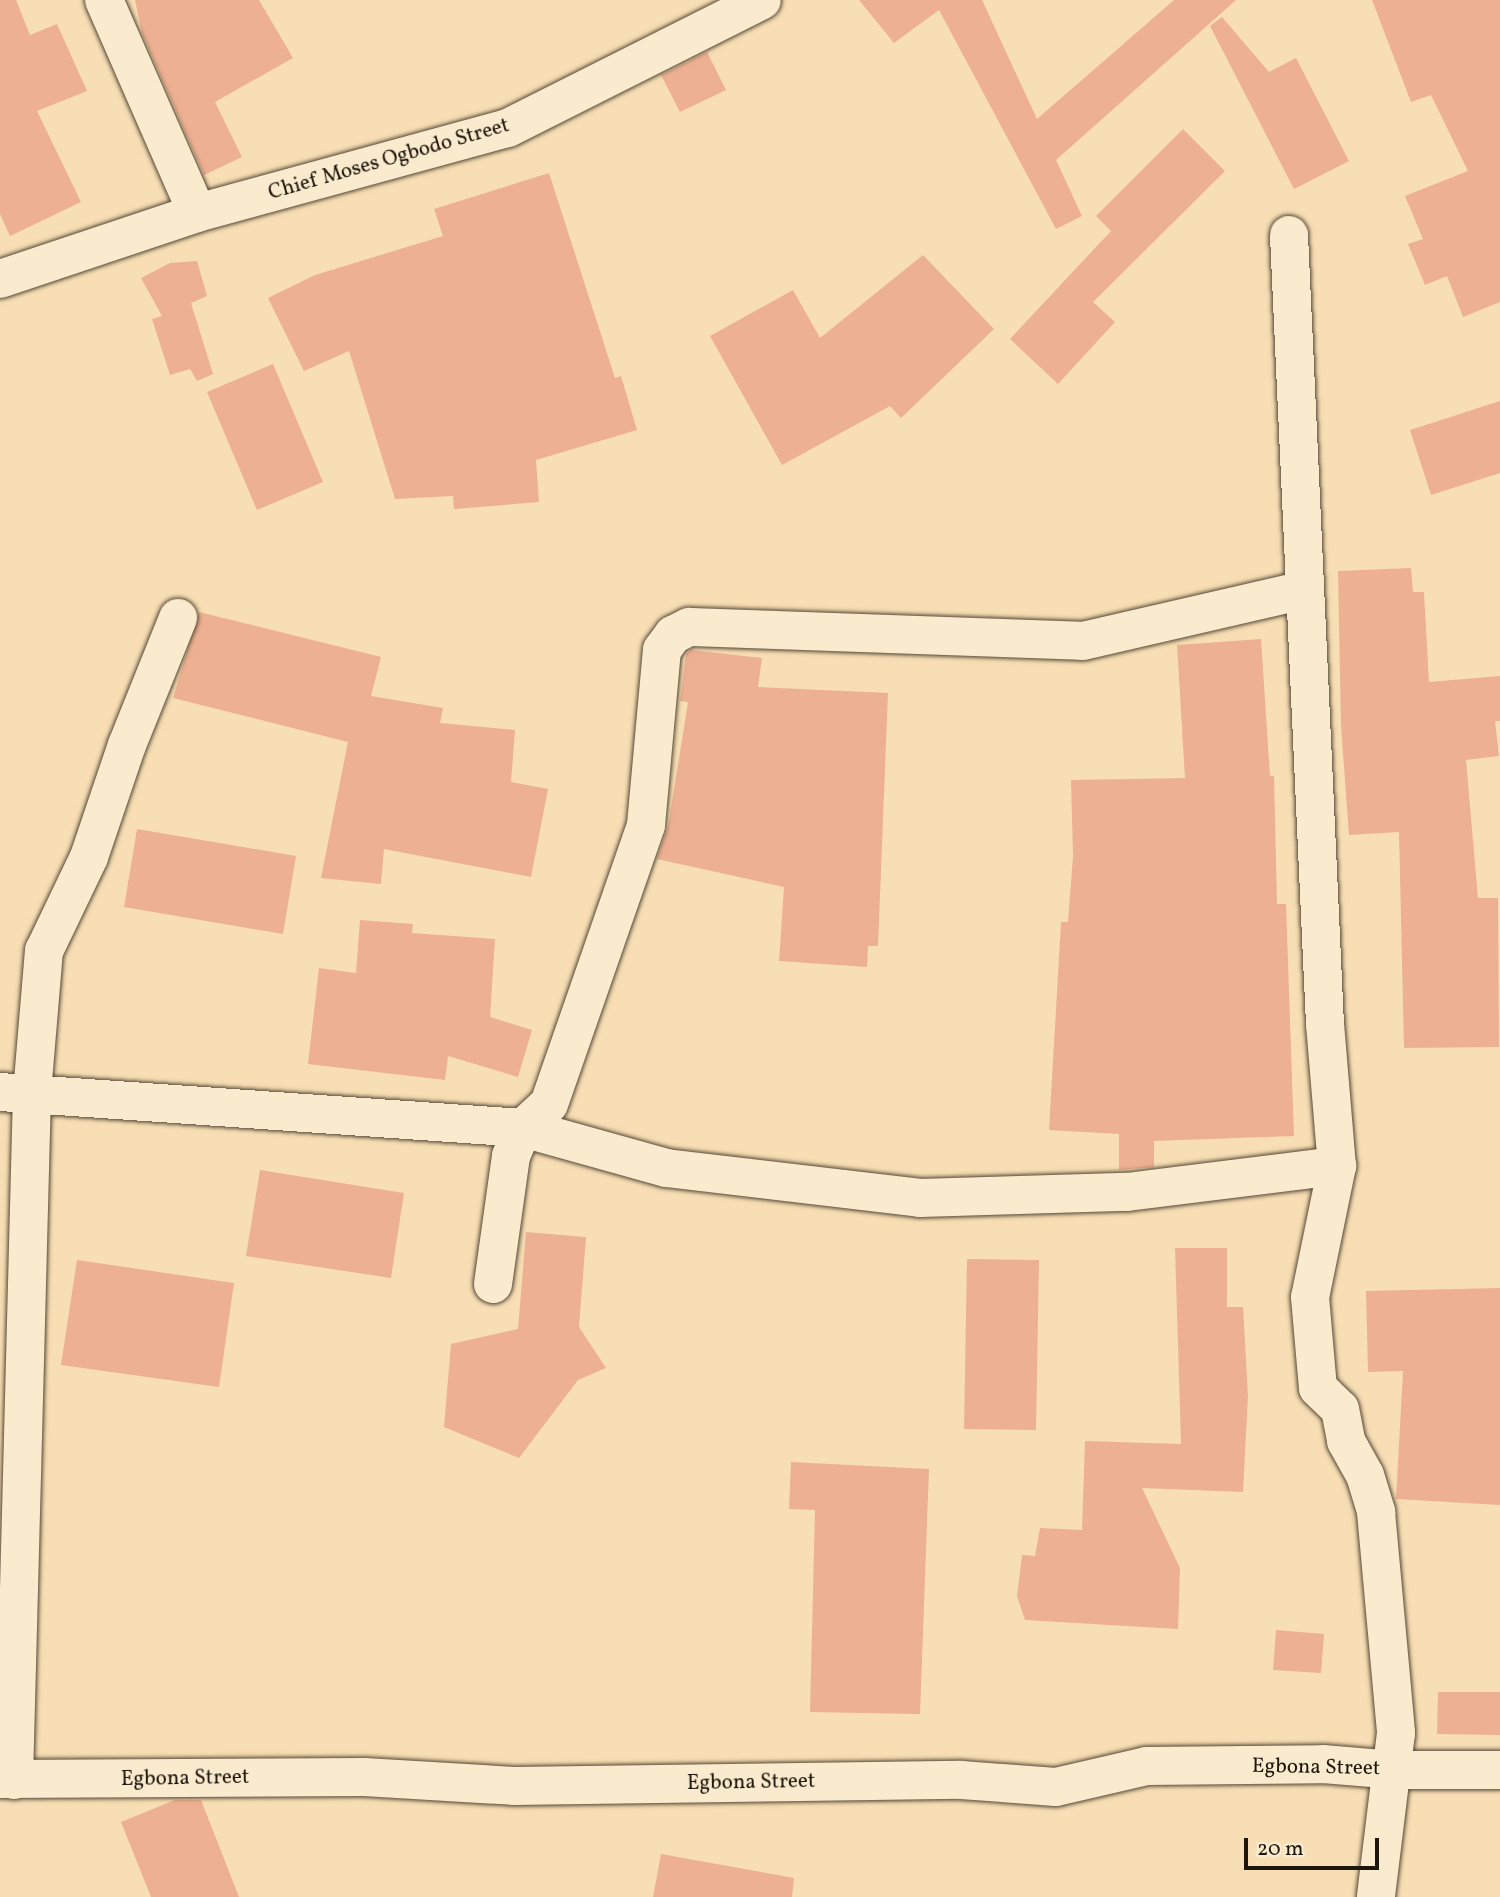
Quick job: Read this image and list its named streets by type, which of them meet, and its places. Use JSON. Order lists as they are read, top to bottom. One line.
{"streets":{"street":["Chief Moses Ogbodo Street","Egbona Street"]},"scale_bar":"20 m"}
